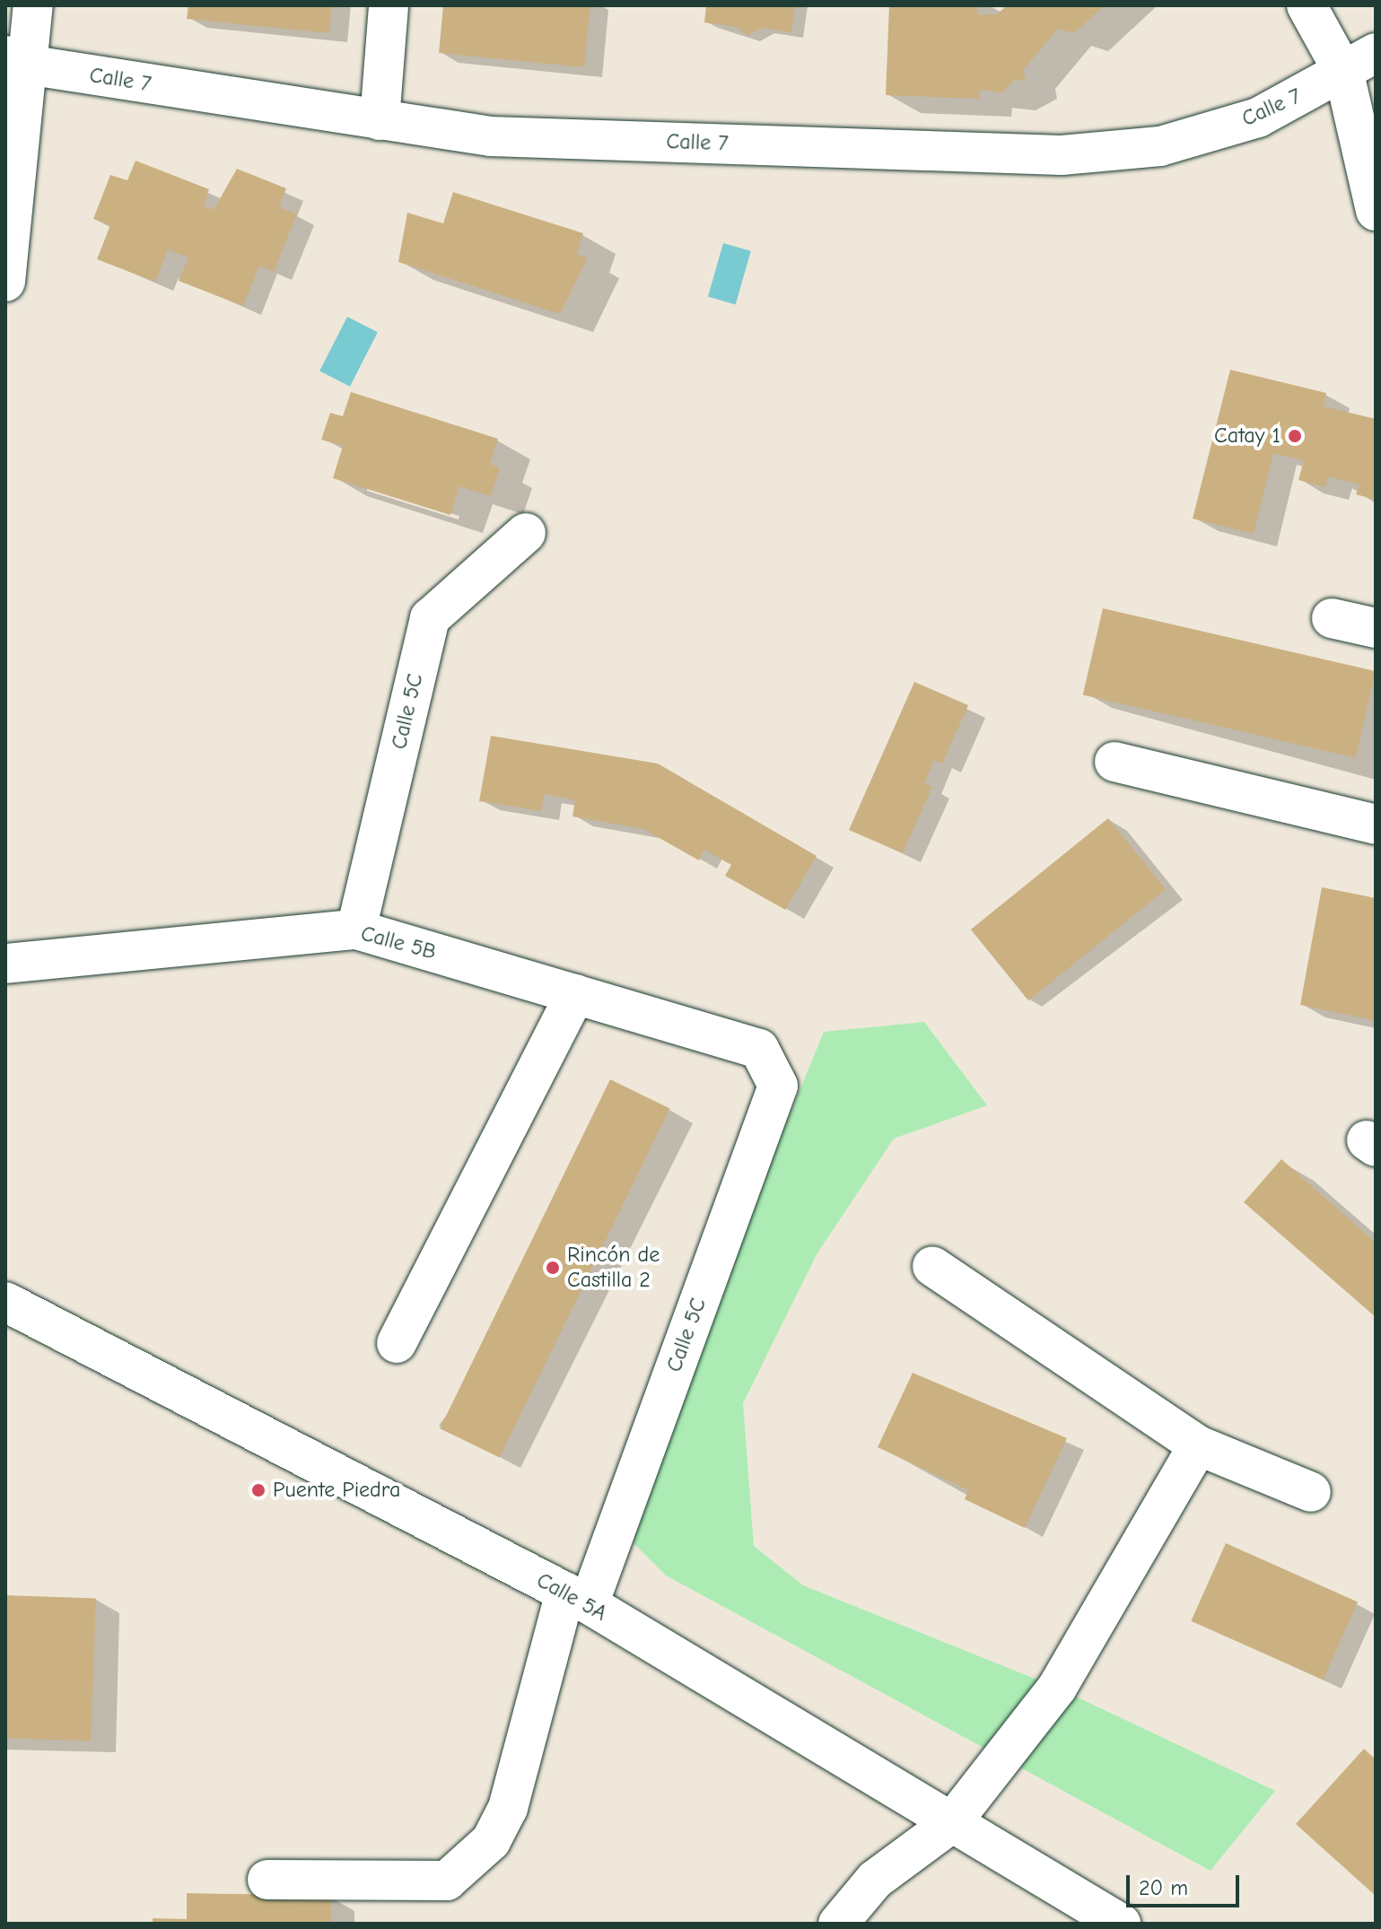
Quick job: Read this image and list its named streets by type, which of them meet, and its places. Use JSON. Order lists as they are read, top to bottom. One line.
{"streets":{"street":["Calle 7","Calle 5C","Calle 5B","Calle 5A"]},"crossings":[["Calle 5C","Calle 5B"],["Calle 5C","Calle 5A"]],"places":["Catay 1","Rincón de Castilla 2","Puente Piedra"],"scale_bar":"20 m"}
